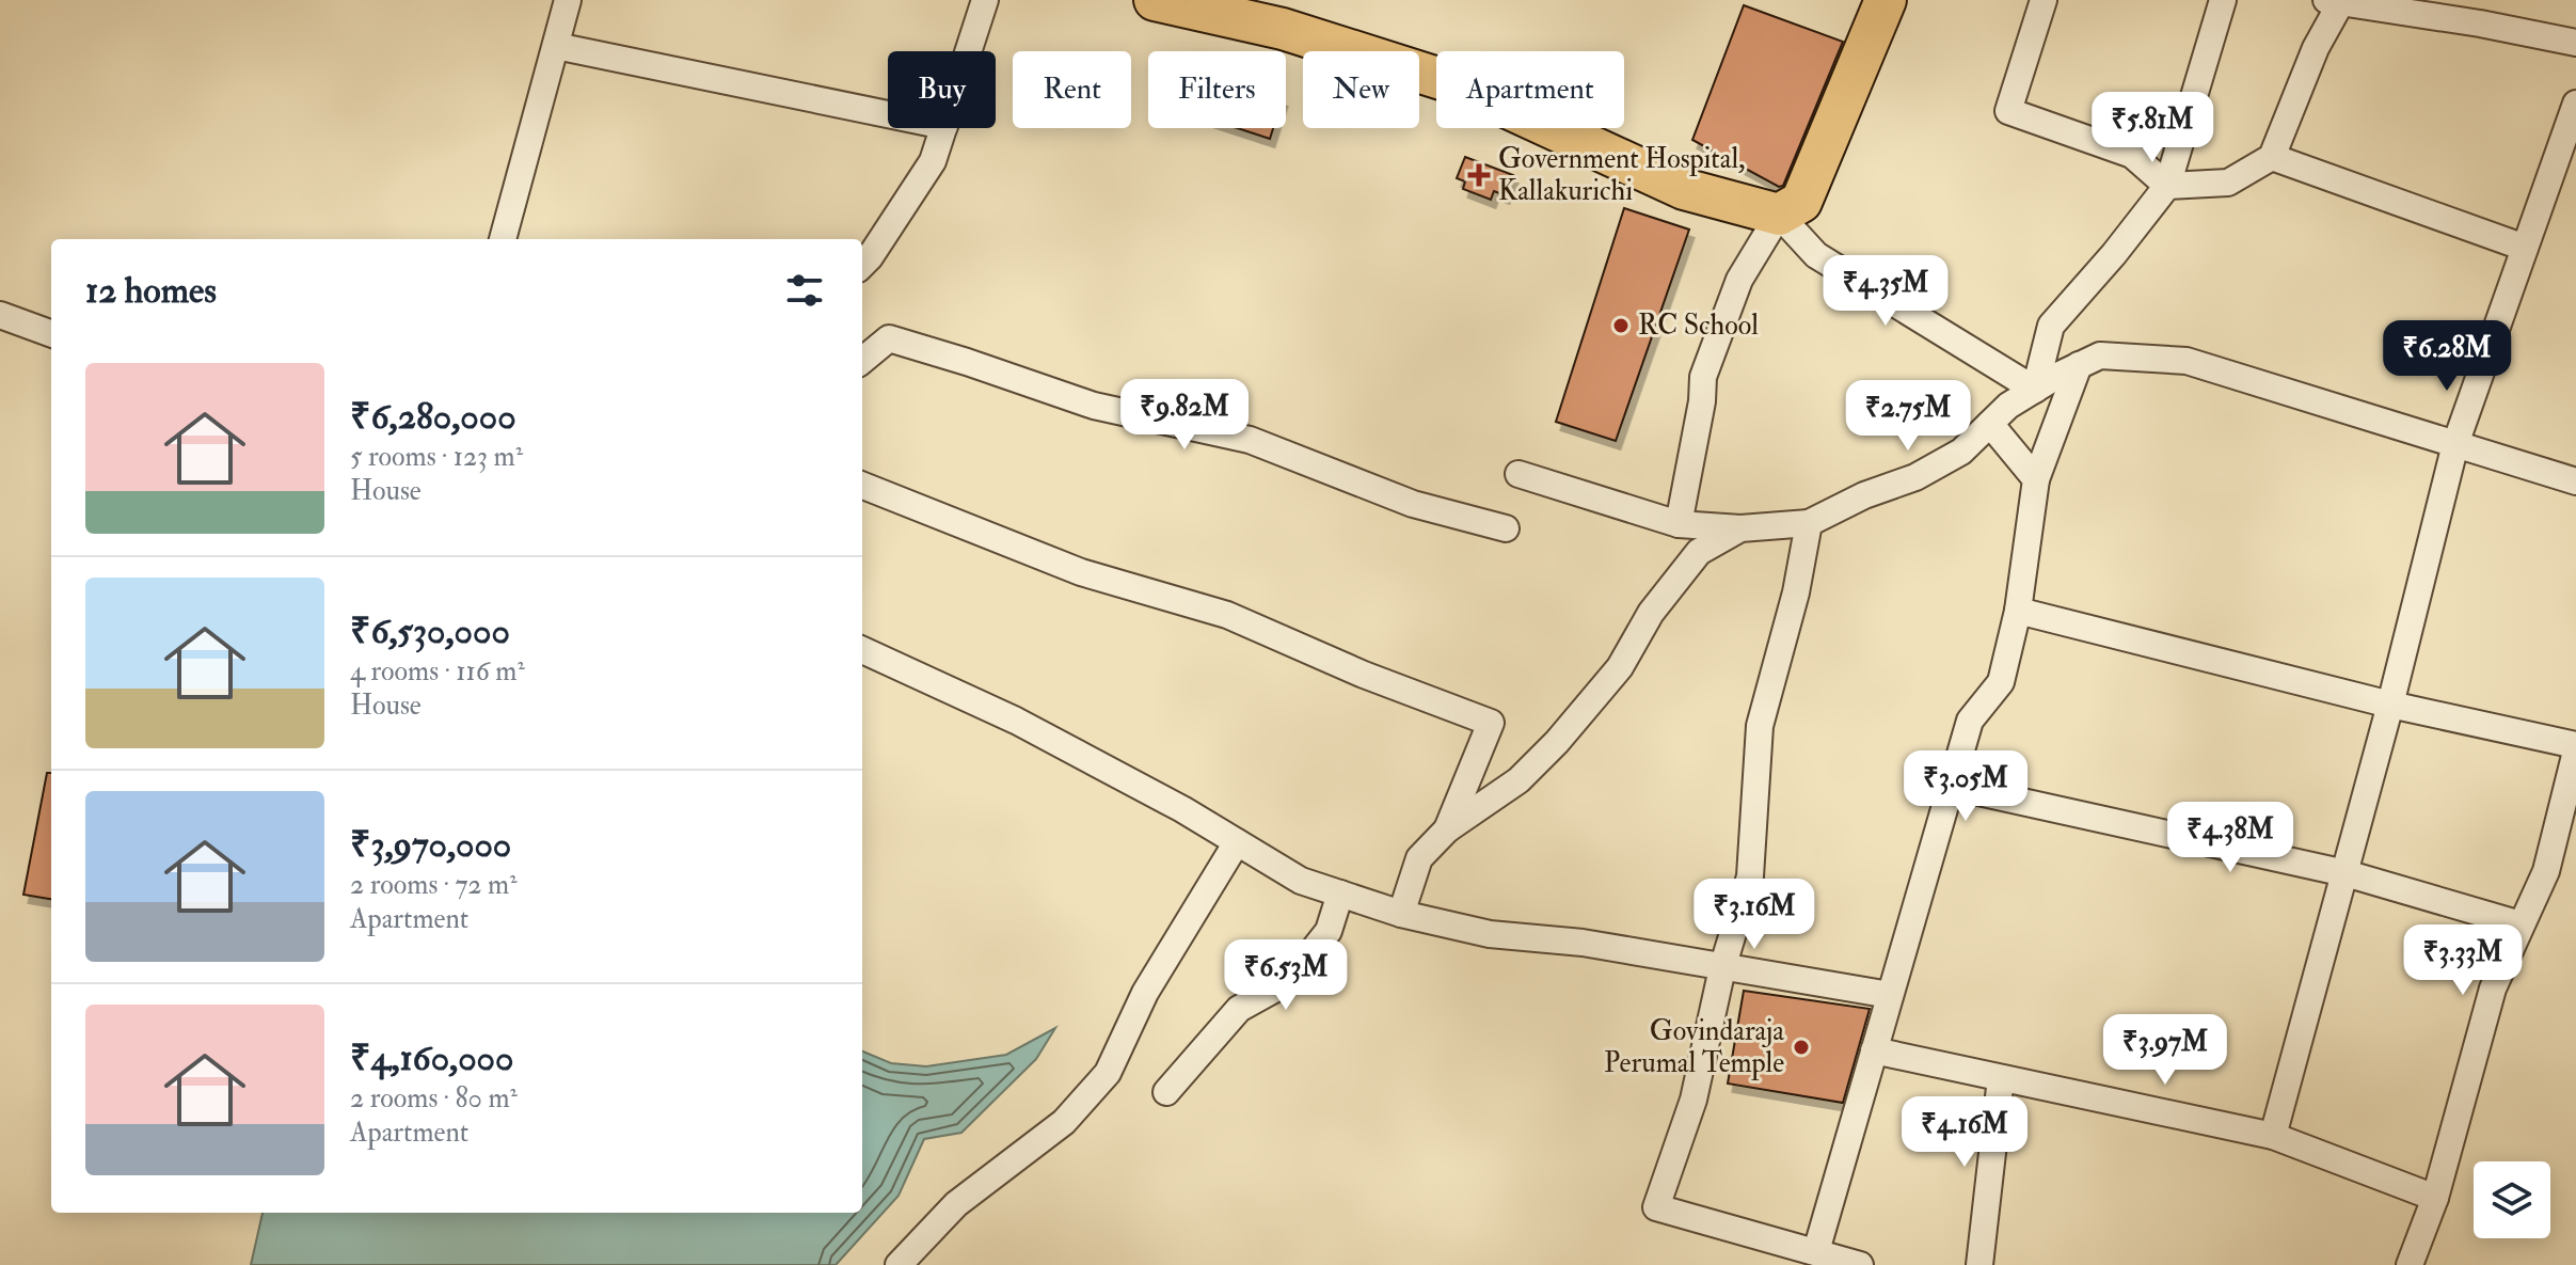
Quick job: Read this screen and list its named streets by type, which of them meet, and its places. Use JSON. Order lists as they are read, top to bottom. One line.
{"places":{"health":["Government Hospital, Kallakurichi"],"other":["RC School","Govindaraja Perumal Temple"]},"page":{"chip":["Buy","Rent","Filters","New","Apartment"],"price":["₹5.81M","₹4.35M","₹6.28M","₹9.82M","₹2.75M","₹3.05M","₹4.38M","₹3.16M","₹3.33M","₹6.53M","₹3.97M","₹4.16M"],"heading":"12 homes","list":[{"name":"₹6,280,000","note":"5 rooms · 123 m² · House"},{"name":"₹6,530,000","note":"4 rooms · 116 m² · House"},{"name":"₹3,970,000","note":"2 rooms · 72 m² · Apartment"},{"name":"₹4,160,000","note":"2 rooms · 80 m² · Apartment"}]}}
